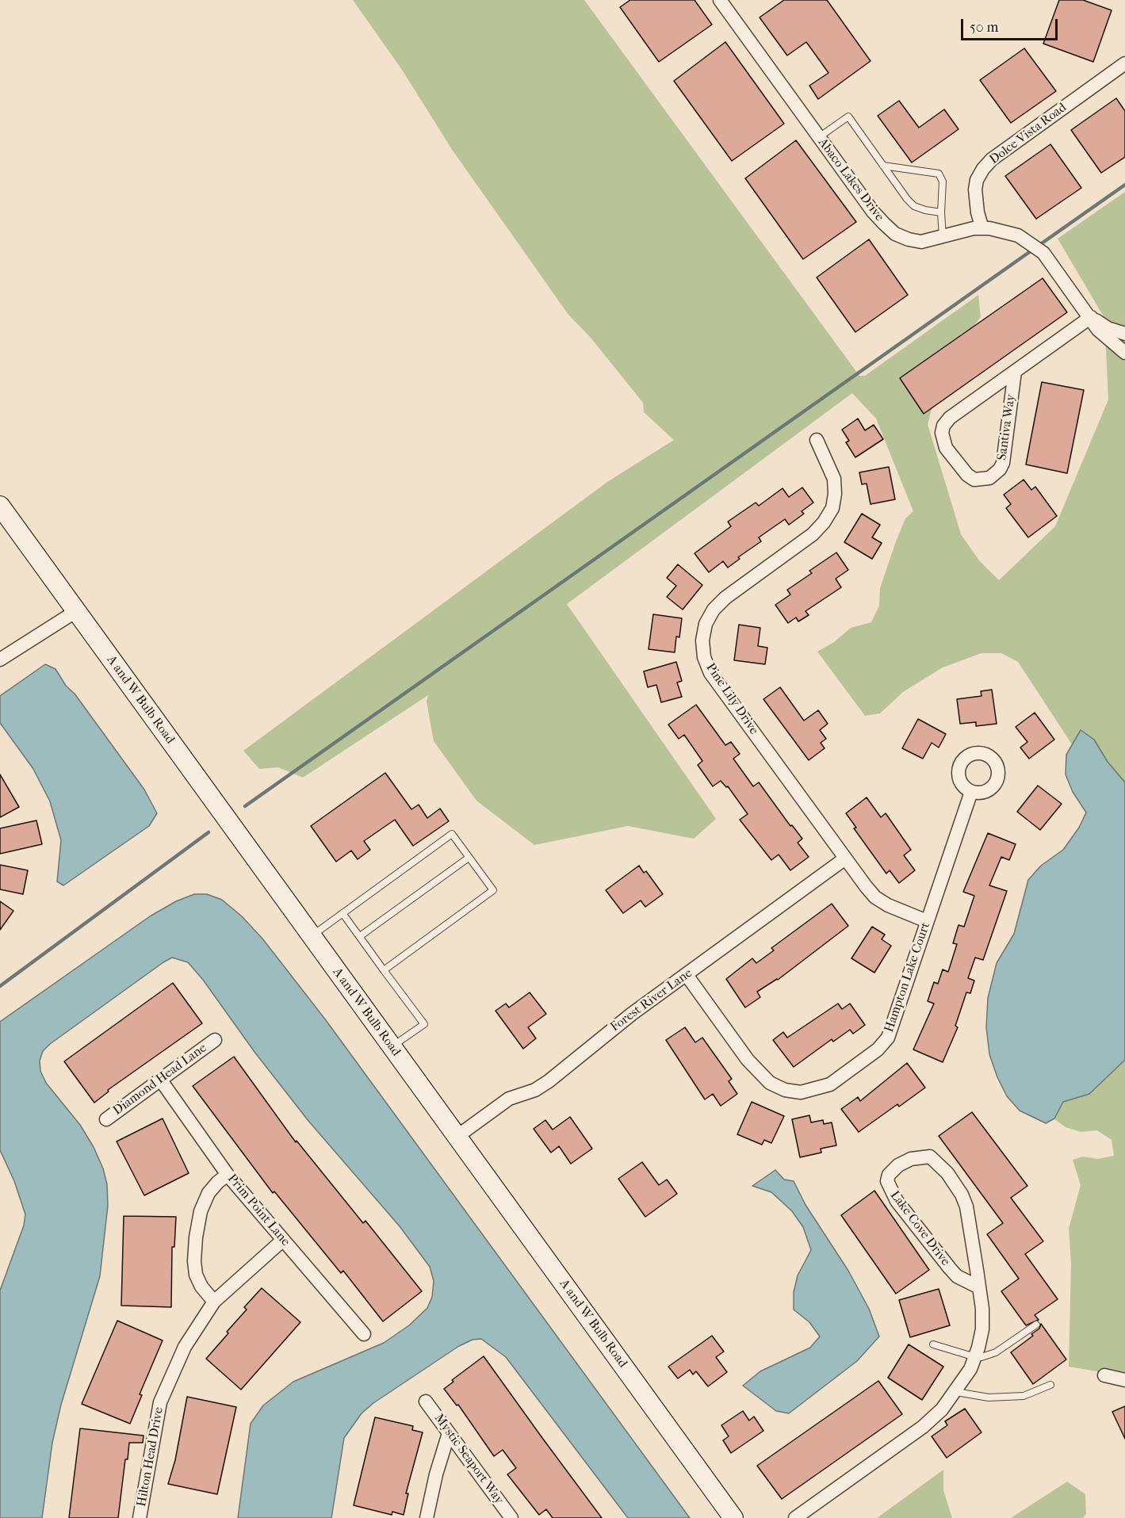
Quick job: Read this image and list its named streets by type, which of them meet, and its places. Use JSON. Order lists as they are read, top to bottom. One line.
{"streets":{"street":["Dolce Vista Road","Abaco Lakes Drive","Santiva Way","Pine Lily Drive","A and W Bulb Road","Hampton Lake Court","Forest River Lane","Diamond Head Lane","Prim Point Lane","Lake Cove Drive","Hilton Head Drive","Mystic Seaport Way"]},"crossings":[["Dolce Vista Road","Abaco Lakes Drive"],["Abaco Lakes Drive","Santiva Way"],["Pine Lily Drive","Hampton Lake Court"],["Pine Lily Drive","Forest River Lane"],["A and W Bulb Road","Forest River Lane"],["Hampton Lake Court","Forest River Lane"],["Diamond Head Lane","Prim Point Lane"],["Prim Point Lane","Hilton Head Drive"]],"scale_bar":"50 m"}
